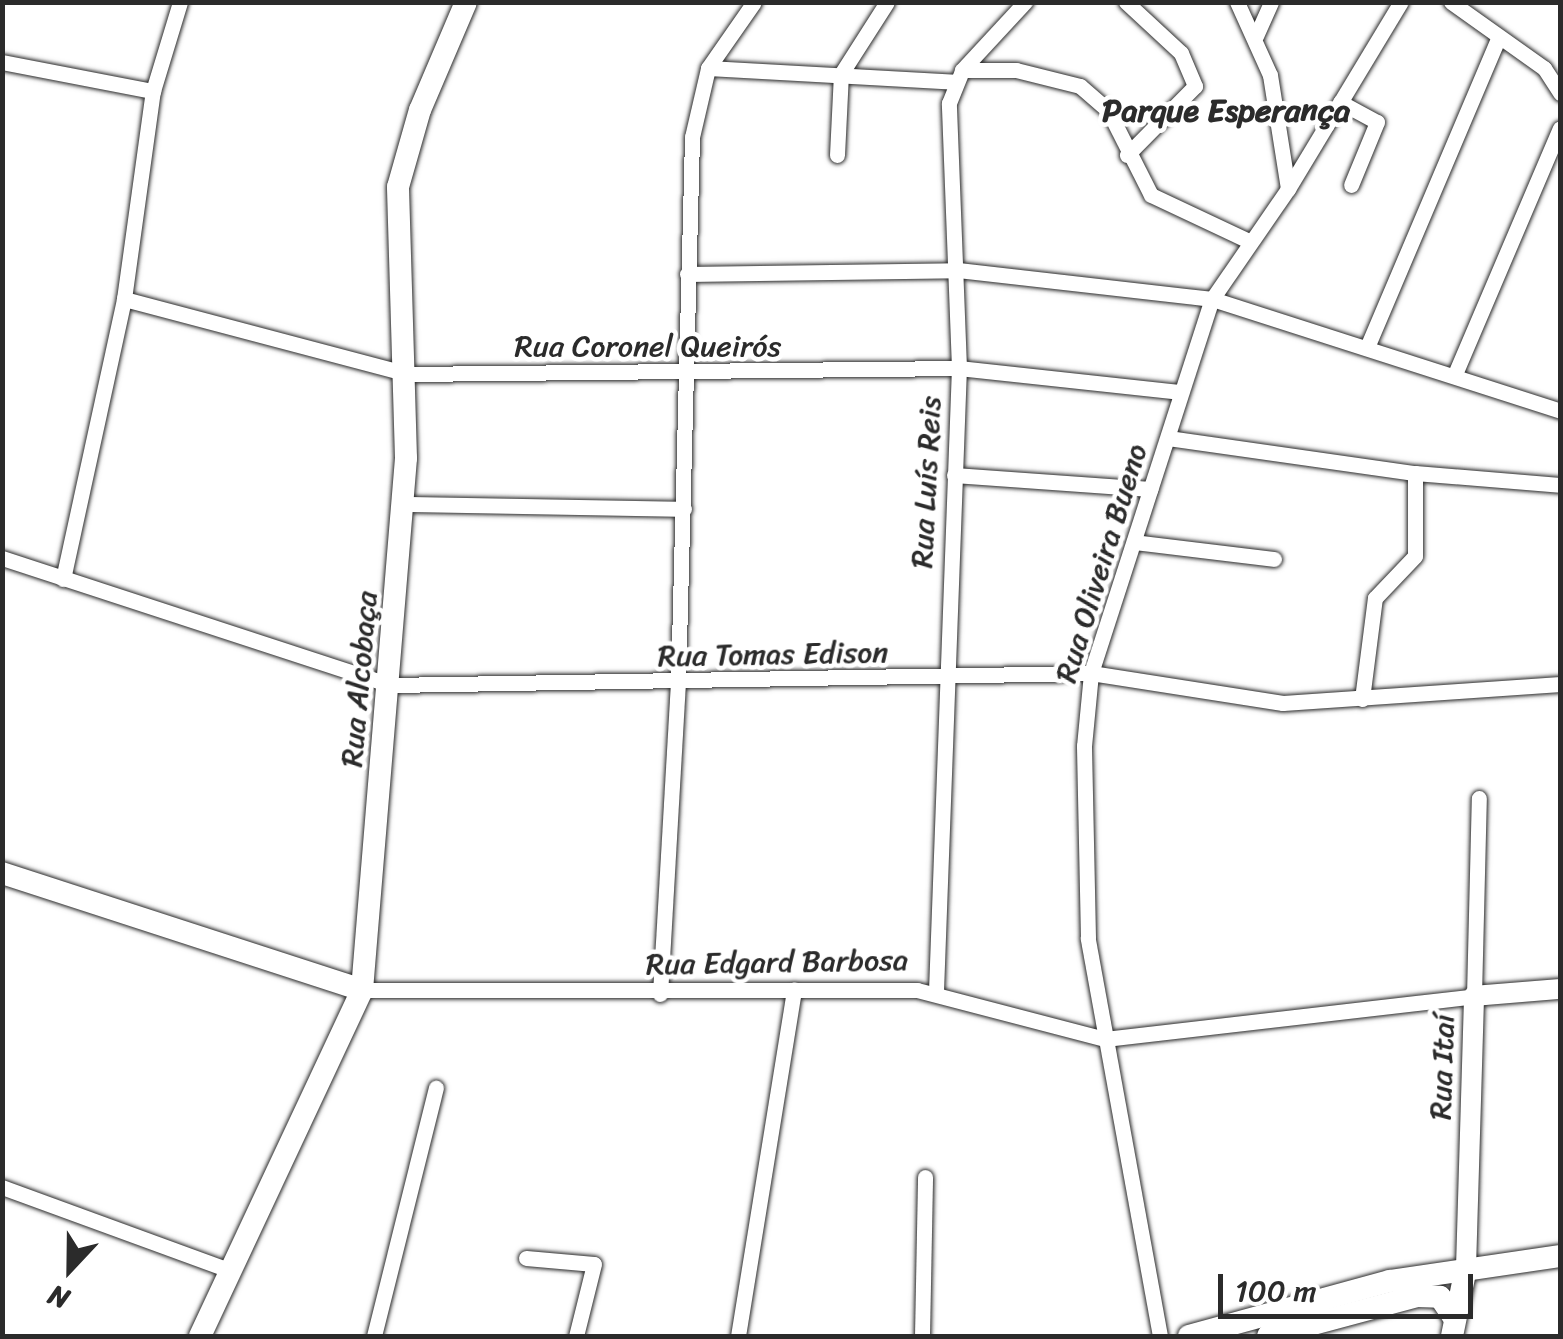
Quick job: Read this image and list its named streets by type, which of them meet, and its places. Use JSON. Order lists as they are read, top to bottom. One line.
{"streets":{"main road":["Rua Alcobaça","Rua Edgard Barbosa","Rua Itaí"],"street":["Rua Coronel Queirós","Rua Luís Reis","Rua Oliveira Bueno","Rua Tomas Edison"]},"crossings":[["Rua Coronel Queirós","Rua Luís Reis"],["Rua Coronel Queirós","Rua Oliveira Bueno"],["Rua Coronel Queirós","Rua Alcobaça"],["Rua Luís Reis","Rua Tomas Edison"],["Rua Luís Reis","Rua Edgard Barbosa"],["Rua Oliveira Bueno","Rua Tomas Edison"],["Rua Oliveira Bueno","Rua Edgard Barbosa"],["Rua Tomas Edison","Rua Alcobaça"],["Rua Alcobaça","Rua Edgard Barbosa"],["Rua Edgard Barbosa","Rua Itaí"]],"districts":["Parque Esperança"],"scale_bar":"100 m","north":"bottom"}
